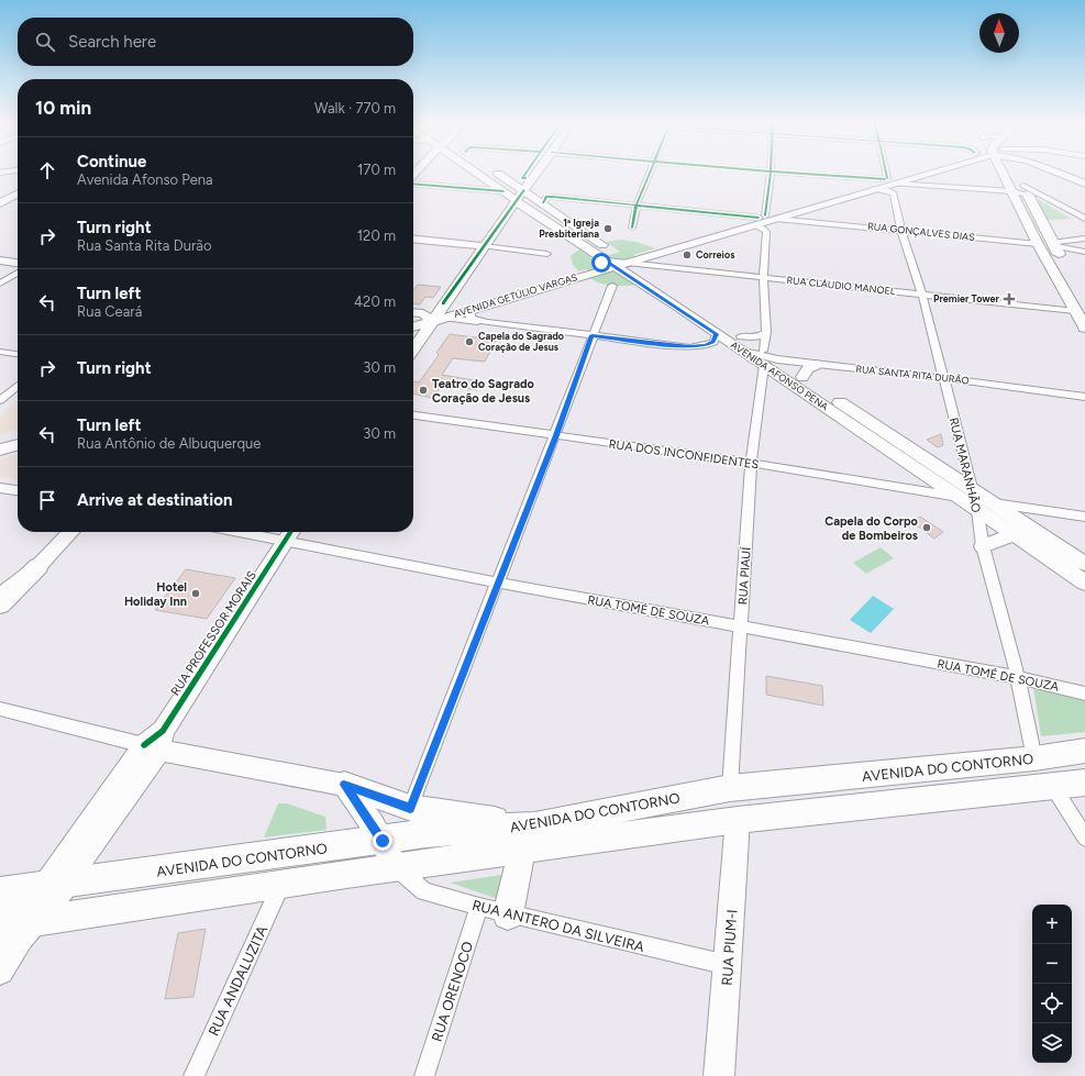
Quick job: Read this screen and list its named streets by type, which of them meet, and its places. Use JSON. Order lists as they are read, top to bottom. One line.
{"streets":{"main road":["AVENIDA GETÚLIO VARGAS","AVENIDA AFONSO PENA","RUA PROFESSOR MORAIS","AVENIDA DO CONTORNO","RUA PIUM-I"],"street":["RUA GONÇALVES DIAS","RUA CLÁUDIO MANOEL","RUA SANTA RITA DURÃO","RUA DOS INCONFIDENTES","RUA MARANHÃO","RUA PIAUÍ","RUA TOMÉ DE SOUZA","RUA ANTERO DA SILVEIRA","RUA ANDALUZITA","RUA ORENOCO"]},"crossings":[["RUA GONÇALVES DIAS","AVENIDA GETÚLIO VARGAS"],["RUA GONÇALVES DIAS","RUA MARANHÃO"],["RUA CLÁUDIO MANOEL","AVENIDA GETÚLIO VARGAS"],["RUA CLÁUDIO MANOEL","AVENIDA AFONSO PENA"],["RUA CLÁUDIO MANOEL","RUA MARANHÃO"],["RUA CLÁUDIO MANOEL","RUA PIAUÍ"],["AVENIDA GETÚLIO VARGAS","AVENIDA AFONSO PENA"],["AVENIDA GETÚLIO VARGAS","RUA MARANHÃO"],["AVENIDA GETÚLIO VARGAS","RUA PIAUÍ"],["RUA SANTA RITA DURÃO","AVENIDA AFONSO PENA"],["RUA SANTA RITA DURÃO","RUA MARANHÃO"],["RUA SANTA RITA DURÃO","RUA PIAUÍ"],["AVENIDA AFONSO PENA","RUA DOS INCONFIDENTES"],["AVENIDA AFONSO PENA","RUA MARANHÃO"],["AVENIDA AFONSO PENA","RUA PIAUÍ"],["RUA DOS INCONFIDENTES","RUA MARANHÃO"],["RUA DOS INCONFIDENTES","RUA PIAUÍ"],["RUA MARANHÃO","RUA TOMÉ DE SOUZA"],["RUA MARANHÃO","AVENIDA DO CONTORNO"],["RUA PIAUÍ","RUA TOMÉ DE SOUZA"],["RUA PIAUÍ","AVENIDA DO CONTORNO"],["RUA TOMÉ DE SOUZA","RUA PROFESSOR MORAIS"],["RUA PROFESSOR MORAIS","AVENIDA DO CONTORNO"],["AVENIDA DO CONTORNO","RUA ANTERO DA SILVEIRA"],["AVENIDA DO CONTORNO","RUA PIUM-I"],["AVENIDA DO CONTORNO","RUA ANDALUZITA"],["RUA ANTERO DA SILVEIRA","RUA PIUM-I"],["RUA ANTERO DA SILVEIRA","RUA ORENOCO"]],"places":{"other":["1ª Igreja Presbiteriana","Correios","Capela do Sagrado Coração de Jesus","Teatro do Sagrado Coração de Jesus","Capela do Corpo de Bombeiros","Hotel Holiday Inn"],"health":["Premier Tower"]},"north":"top","page":{"search":"Search here","heading":["10 min","Walk · 770 m"],"list":[["Continue","Avenida Afonso Pena","170 m"],["Turn right","Rua Santa Rita Durão","120 m"],["Turn left","Rua Ceará","420 m"],["Turn right","30 m"],["Turn left","Rua Antônio de Albuquerque","30 m"],"Arrive at destination"],"map_buttons":["+","−"]}}
